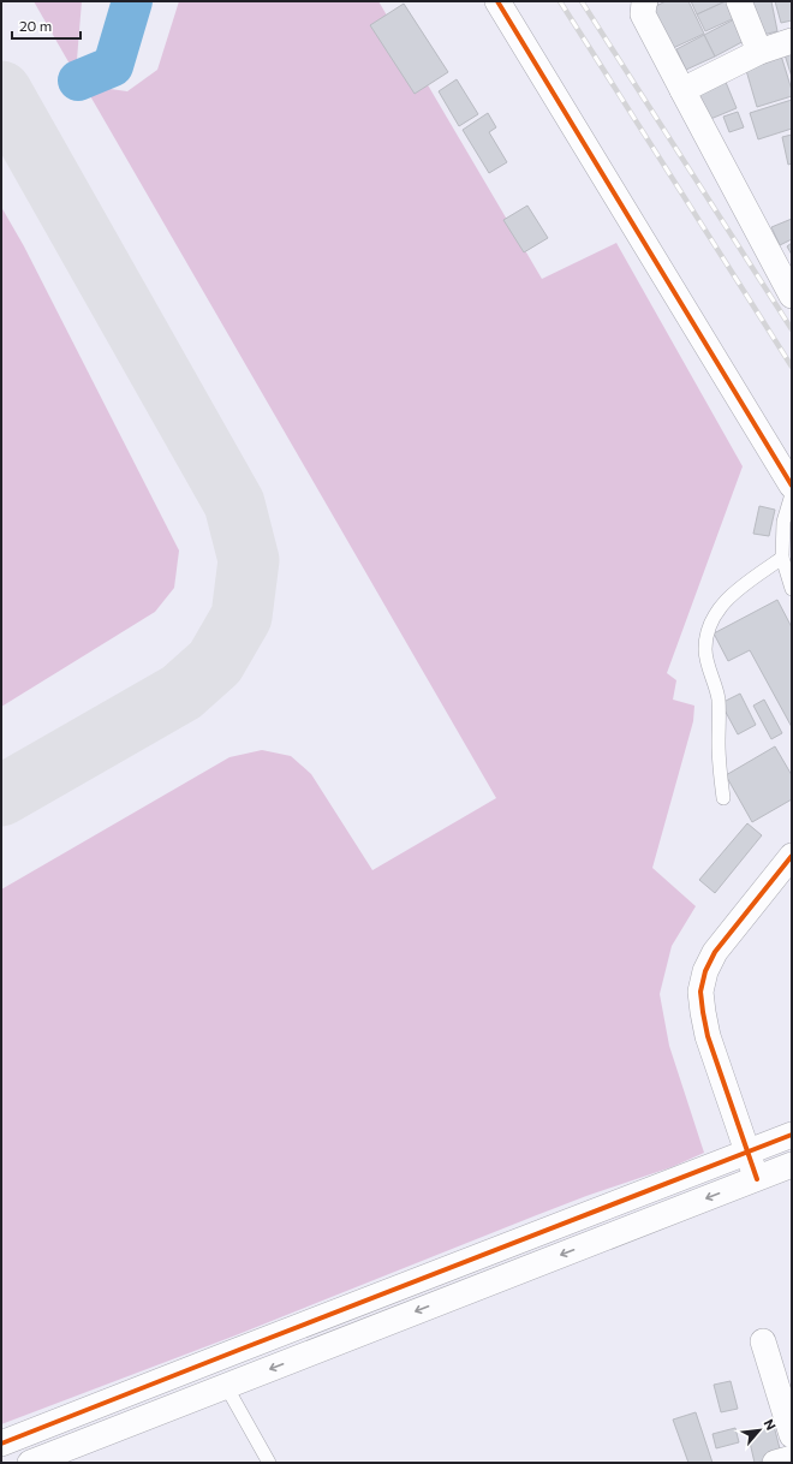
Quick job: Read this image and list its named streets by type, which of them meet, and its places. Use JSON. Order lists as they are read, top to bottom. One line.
{"scale_bar":"20 m","north":"top right"}
